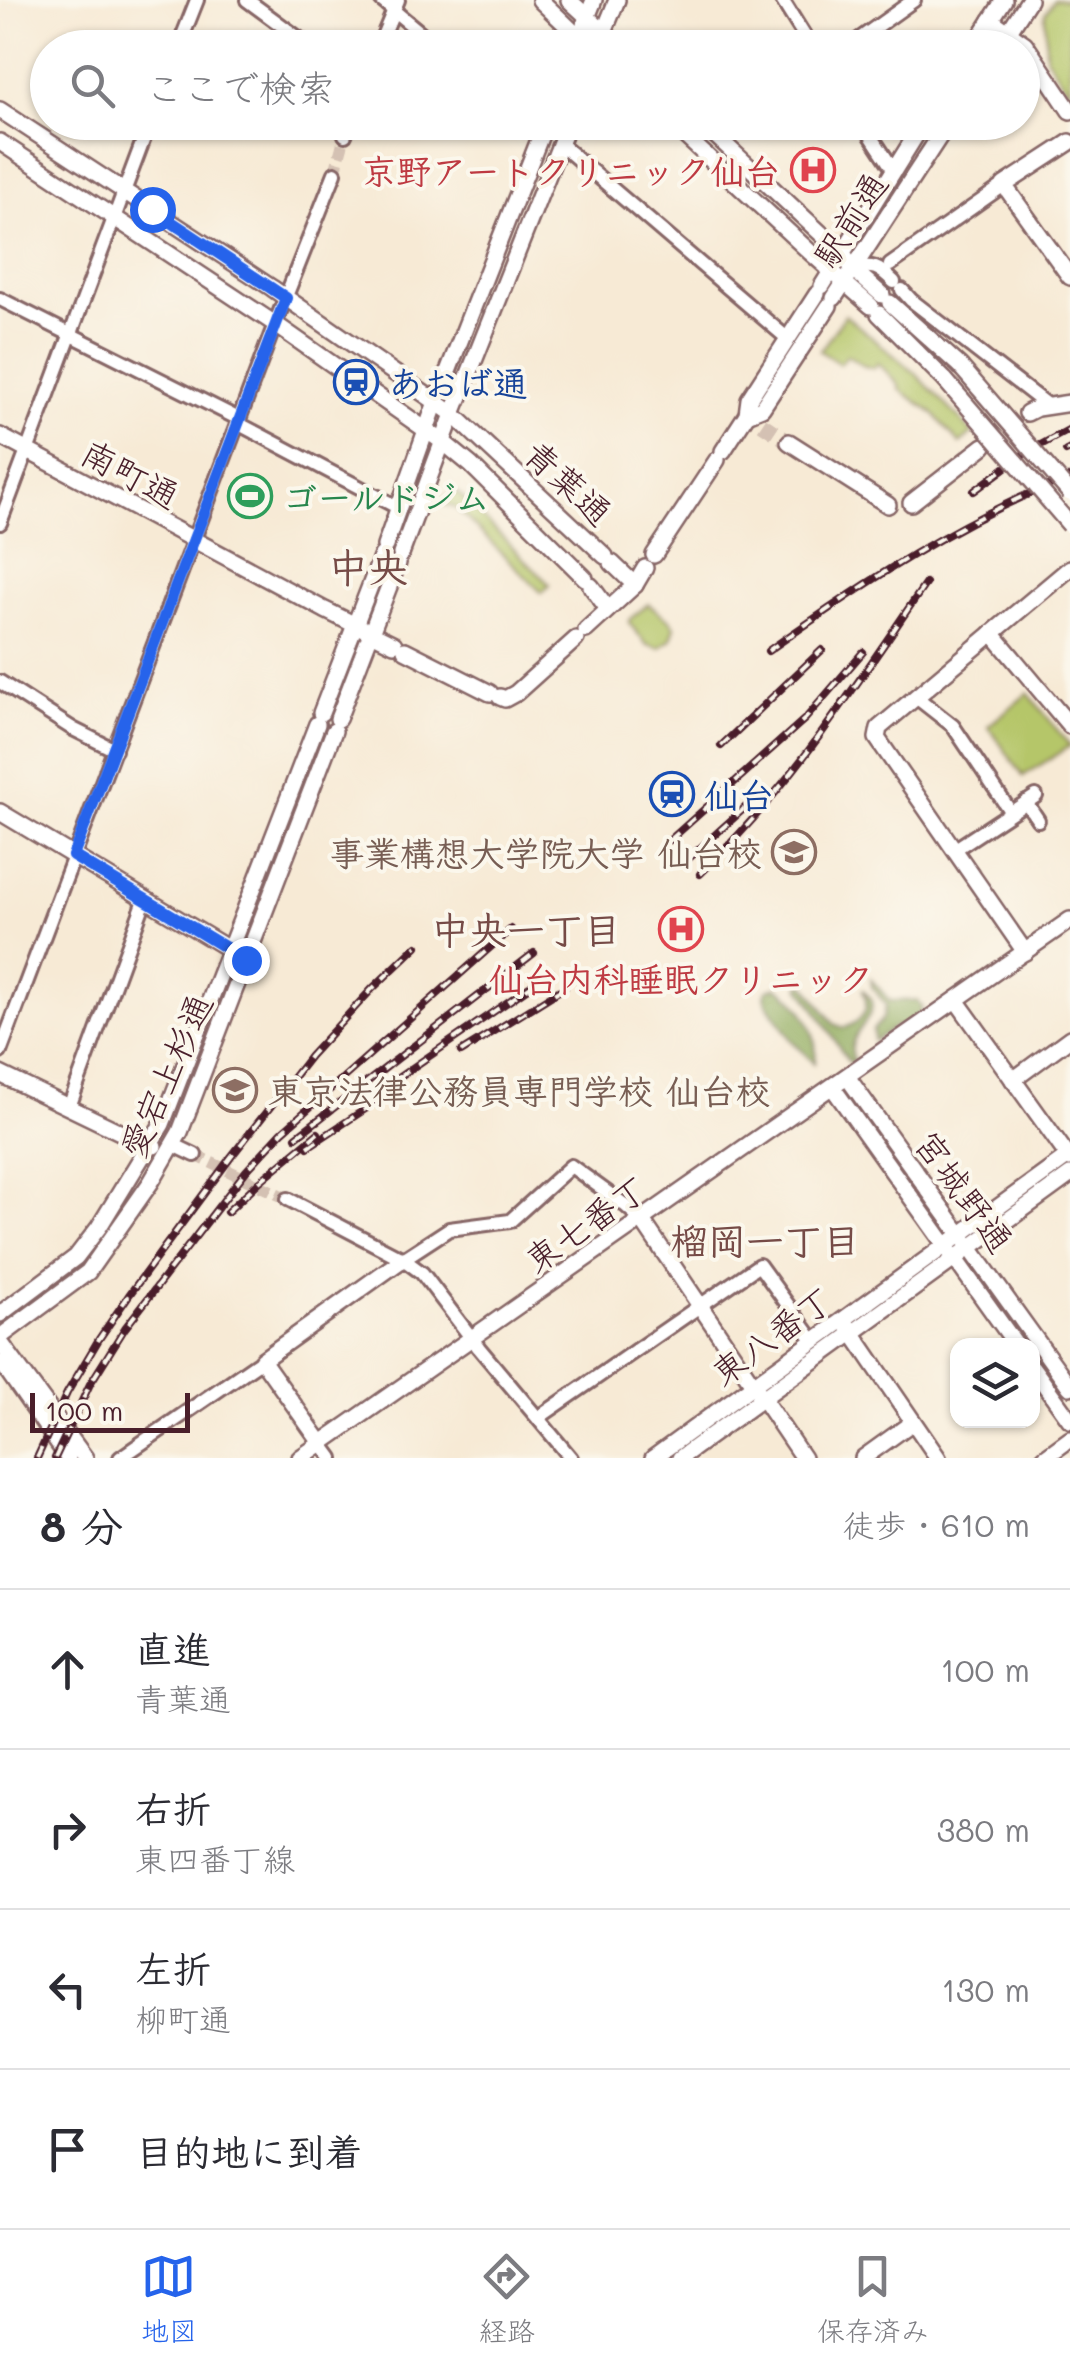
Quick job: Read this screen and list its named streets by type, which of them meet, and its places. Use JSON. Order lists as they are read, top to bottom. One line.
{"streets":{"street":["駅前通","南町通","青葉通","愛宕上杉通","宮城野通","東七番丁","東八番丁"]},"crossings":[["駅前通","南町通"],["駅前通","青葉通"],["南町通","愛宕上杉通"],["青葉通","愛宕上杉通"],["宮城野通","東七番丁"],["宮城野通","東八番丁"]],"districts":["中央","中央一丁目","榴岡一丁目"],"places":{"hospital":["京野アートクリニック仙台","仙台内科睡眠クリニック"],"station":["あおば通","仙台"],"sports":["ゴールドジム"],"school or university":["事業構想大学院大学 仙台校","東京法律公務員専門学校 仙台校"]},"scale_bar":"100 m","page":{"search":"ここで検索","scale":"100 m","heading":["8 分","徒歩 · 610 m"],"list":[["直進","青葉通","100 m"],["右折","東四番丁線","380 m"],["左折","柳町通","130 m"],"目的地に到着"],"nav":["地図","経路","保存済み"]}}
